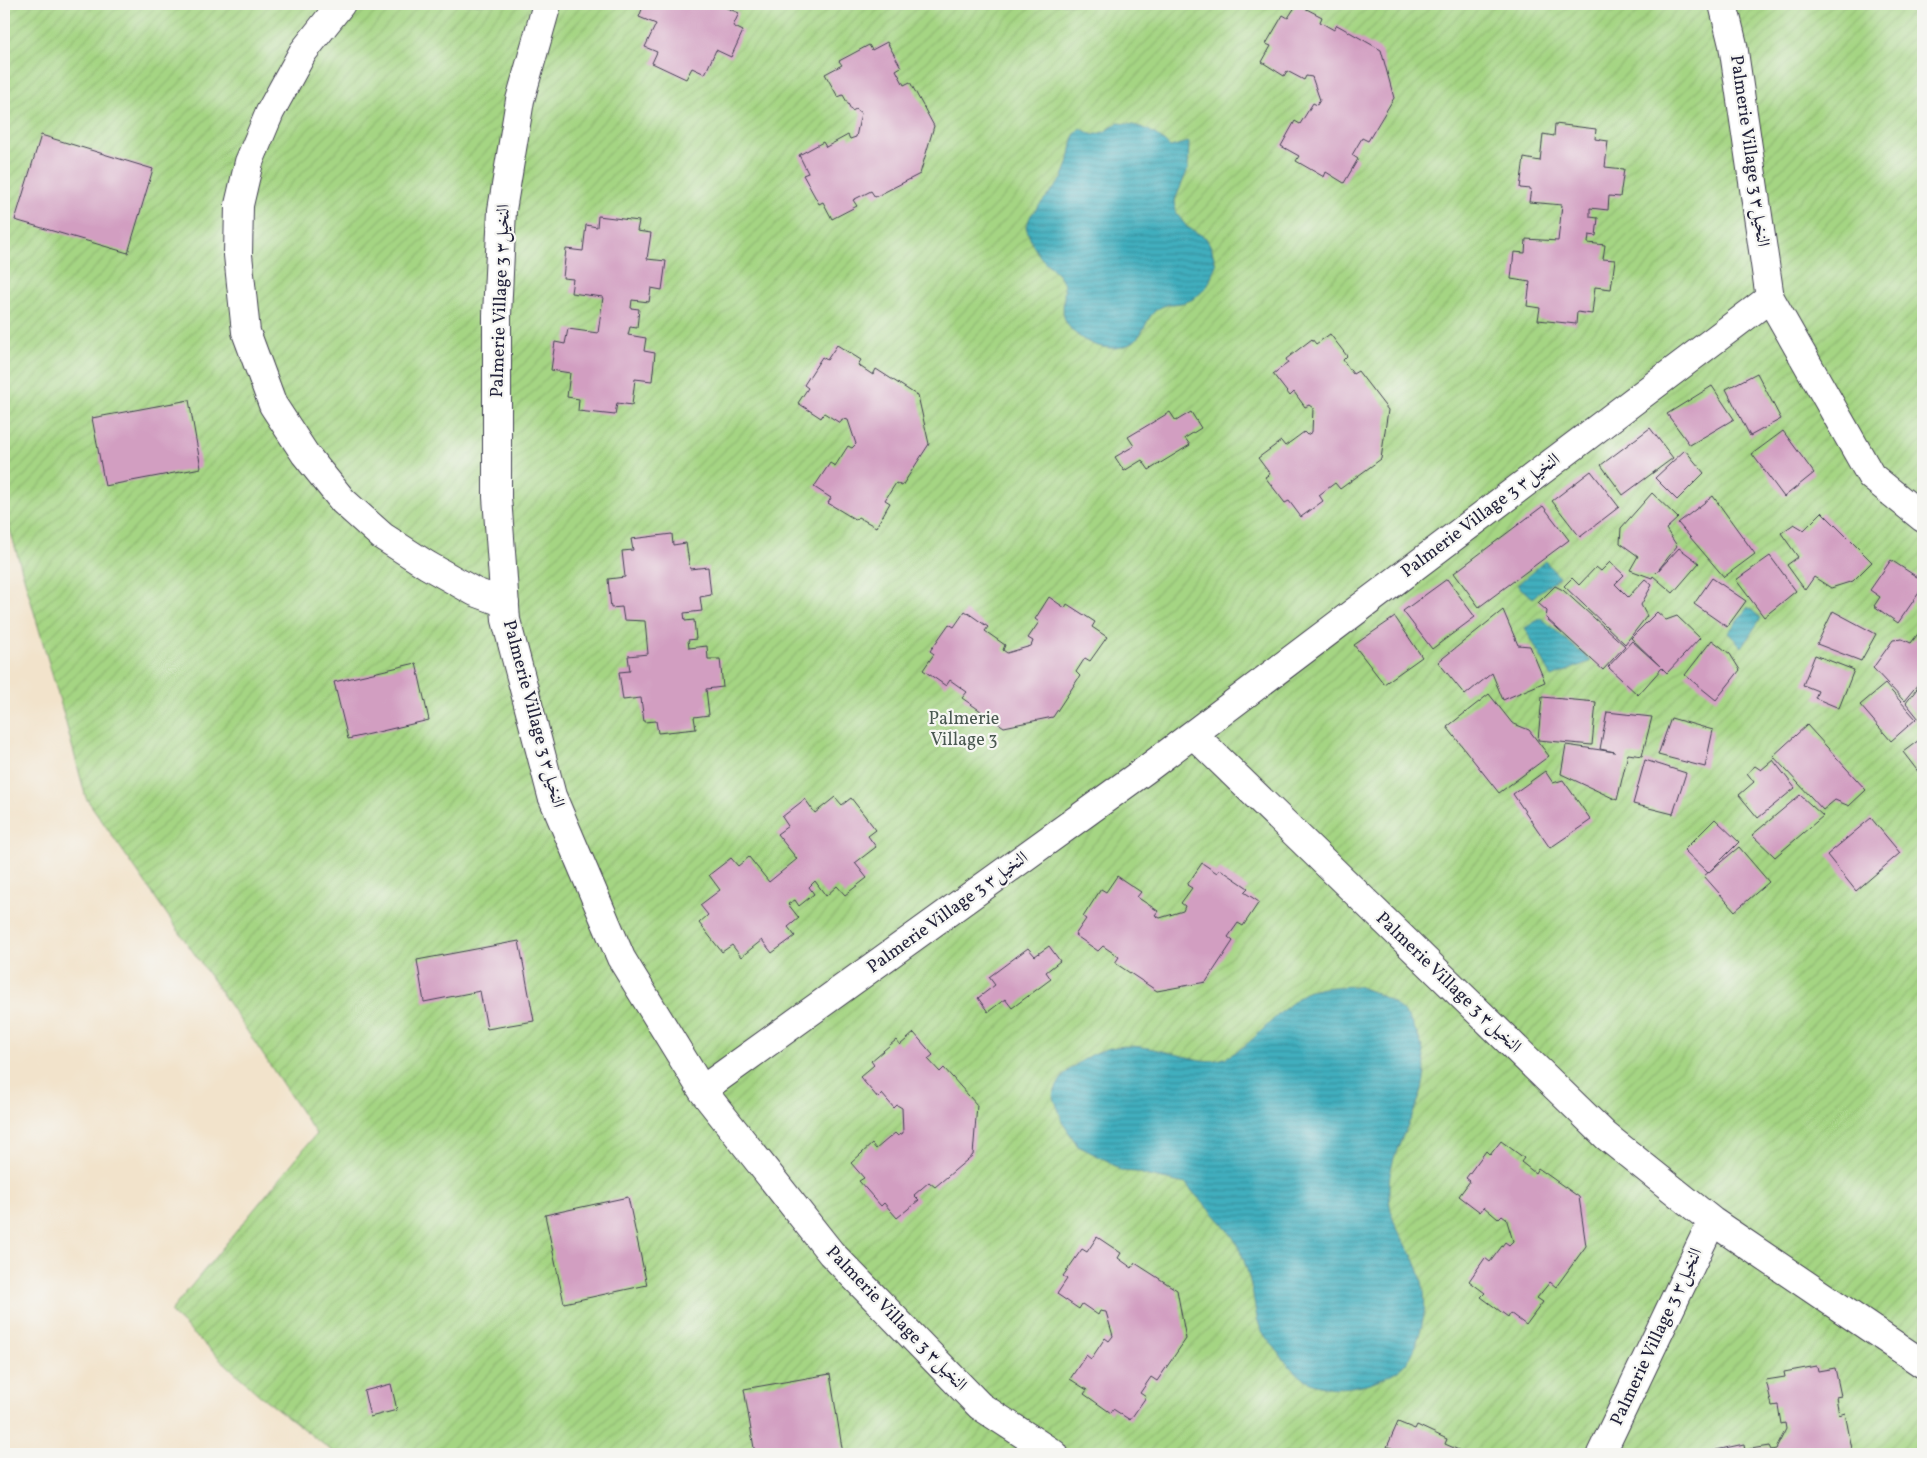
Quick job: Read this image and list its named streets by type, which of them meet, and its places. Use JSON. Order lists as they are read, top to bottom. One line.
{"streets":{"street":["Palmerie Village 3 النخيل٣"]},"parks":["Palmerie Village 3"]}
